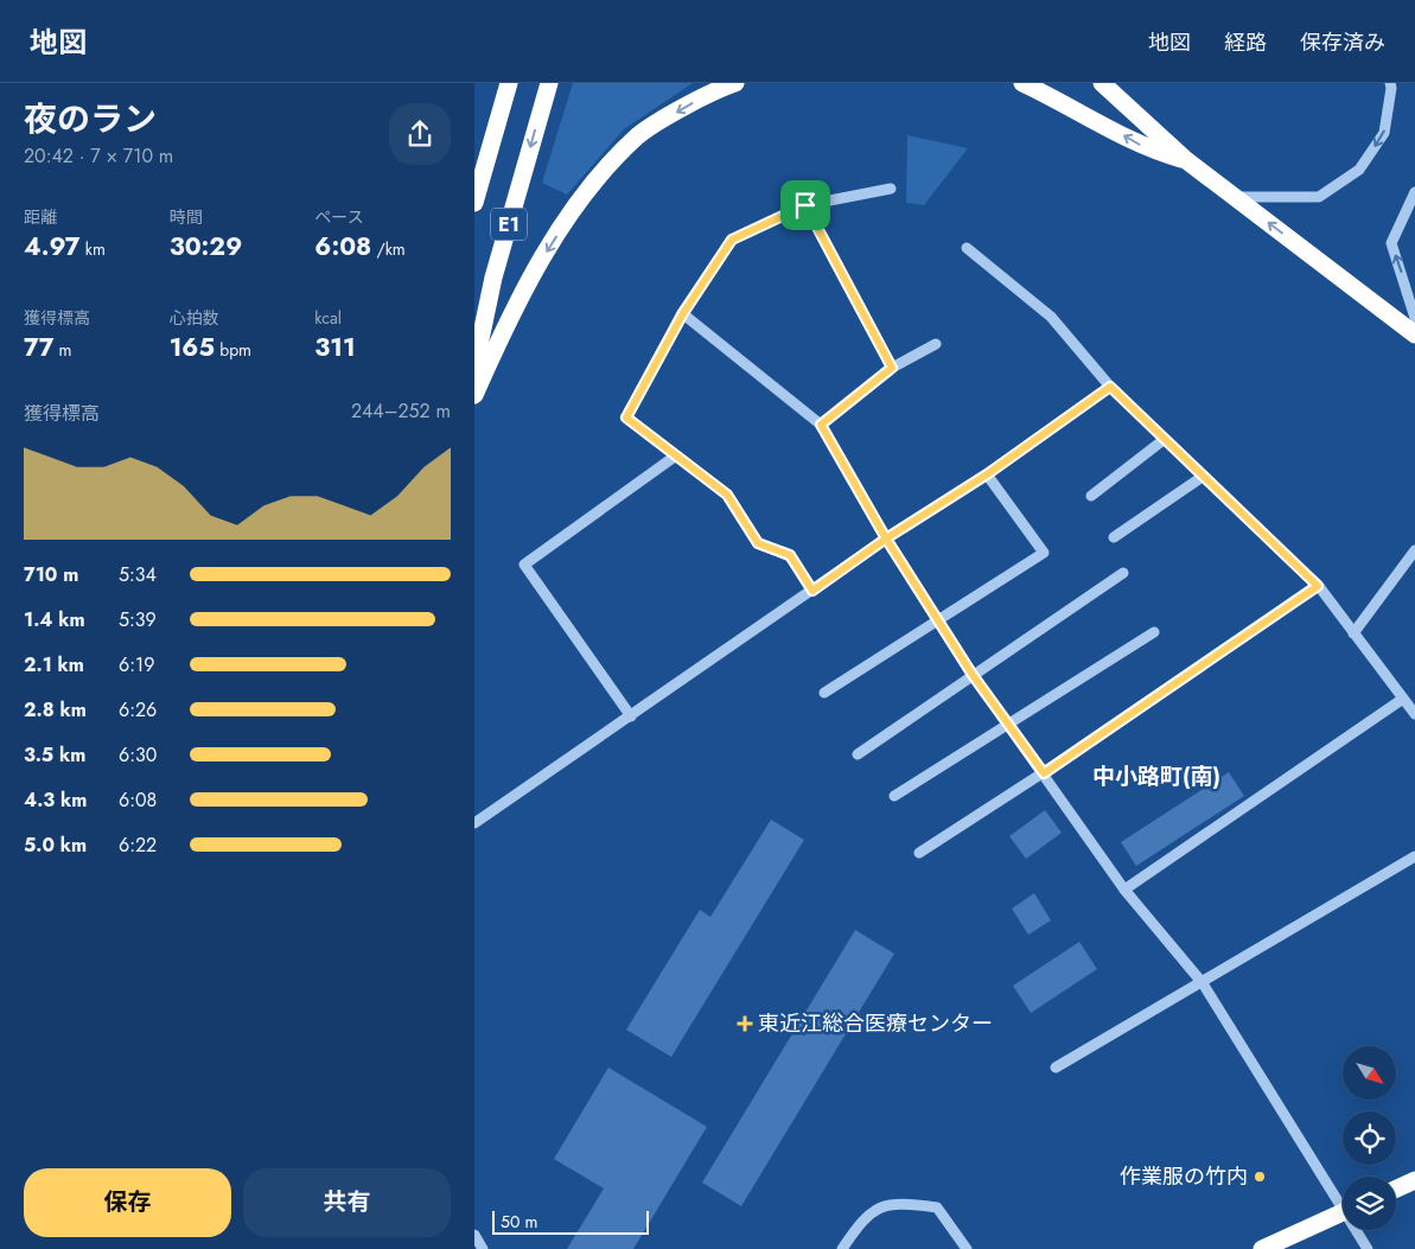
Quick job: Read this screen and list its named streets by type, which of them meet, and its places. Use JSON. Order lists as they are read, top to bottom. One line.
{"streets":{"highway":["E1"]},"districts":["中小路町(南)"],"places":{"health":["東近江総合医療センター"],"other":["作業服の竹内"]},"scale_bar":"50 m","north":"bottom right","page":{"header":"地図","nav":["地図","経路","保存済み"],"heading":["夜のラン","20:42 · 7 × 710 m"],"stats":[["距離","4.97 km"],["時間","30:29"],["ペース","6:08 /km"],["獲得標高","77 m"],["心拍数","165 bpm"],["kcal","311"]],"chart":["獲得標高","244–252 m"],"list":[{"name":"710 m","note":"5:34"},{"name":"1.4 km","note":"5:39"},{"name":"2.1 km","note":"6:19"},{"name":"2.8 km","note":"6:26"},{"name":"3.5 km","note":"6:30"},{"name":"4.3 km","note":"6:08"},{"name":"5.0 km","note":"6:22"}],"buttons":["保存","共有"],"scale":"50 m"}}
